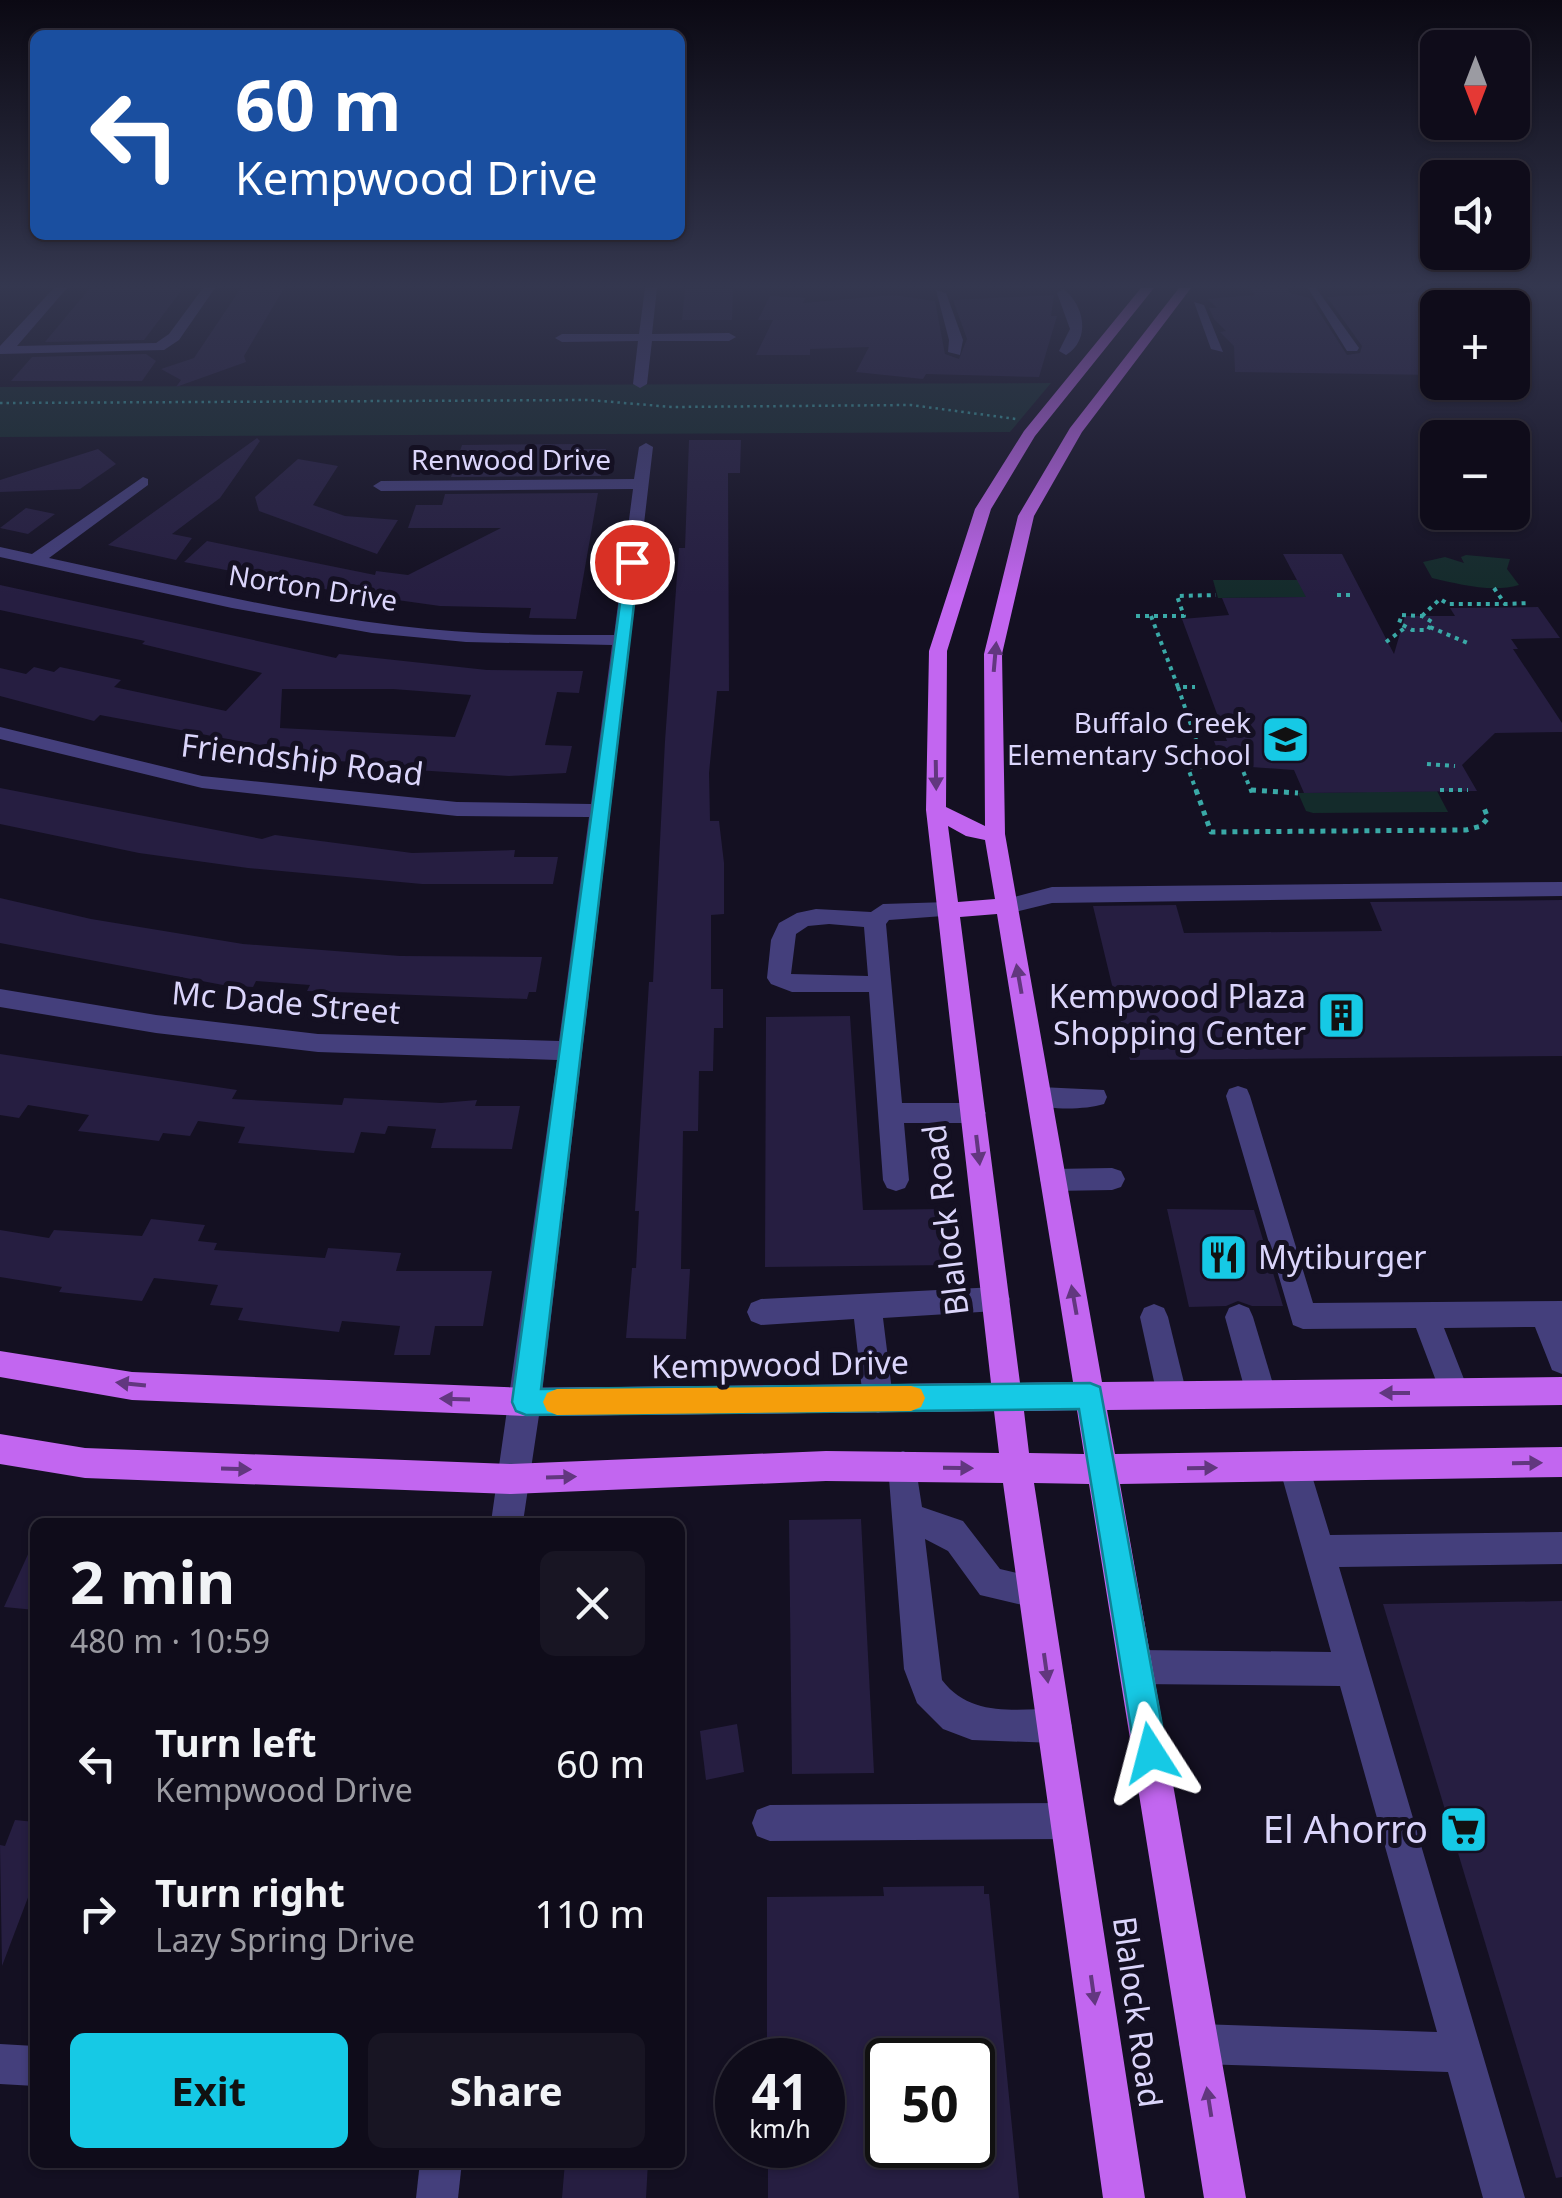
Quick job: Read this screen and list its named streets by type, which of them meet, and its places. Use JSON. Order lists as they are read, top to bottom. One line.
{"streets":{"main road":["Blalock Road","Kempwood Drive"],"street":["Renwood Drive","Norton Drive","Friendship Road","Mc Dade Street"]},"crossings":[["Blalock Road","Kempwood Drive"]],"places":{"school or university":["Buffalo Creek Elementary School"],"building":["Kempwood Plaza Shopping Center"],"restaurant":["Mytiburger"],"supermarket":["El Ahorro"]},"north":"bottom","page":{"map_buttons":["+","−"],"turn":["60 m","Kempwood Drive"],"heading":["2 min","480 m · 10:59"],"list":[{"name":"Turn left","note":"Kempwood Drive","value":"60 m"},{"name":"Turn right","note":"Lazy Spring Drive","value":"110 m"}],"buttons":["Exit","Share"],"speed":"41 km/h","limit":"50"}}
